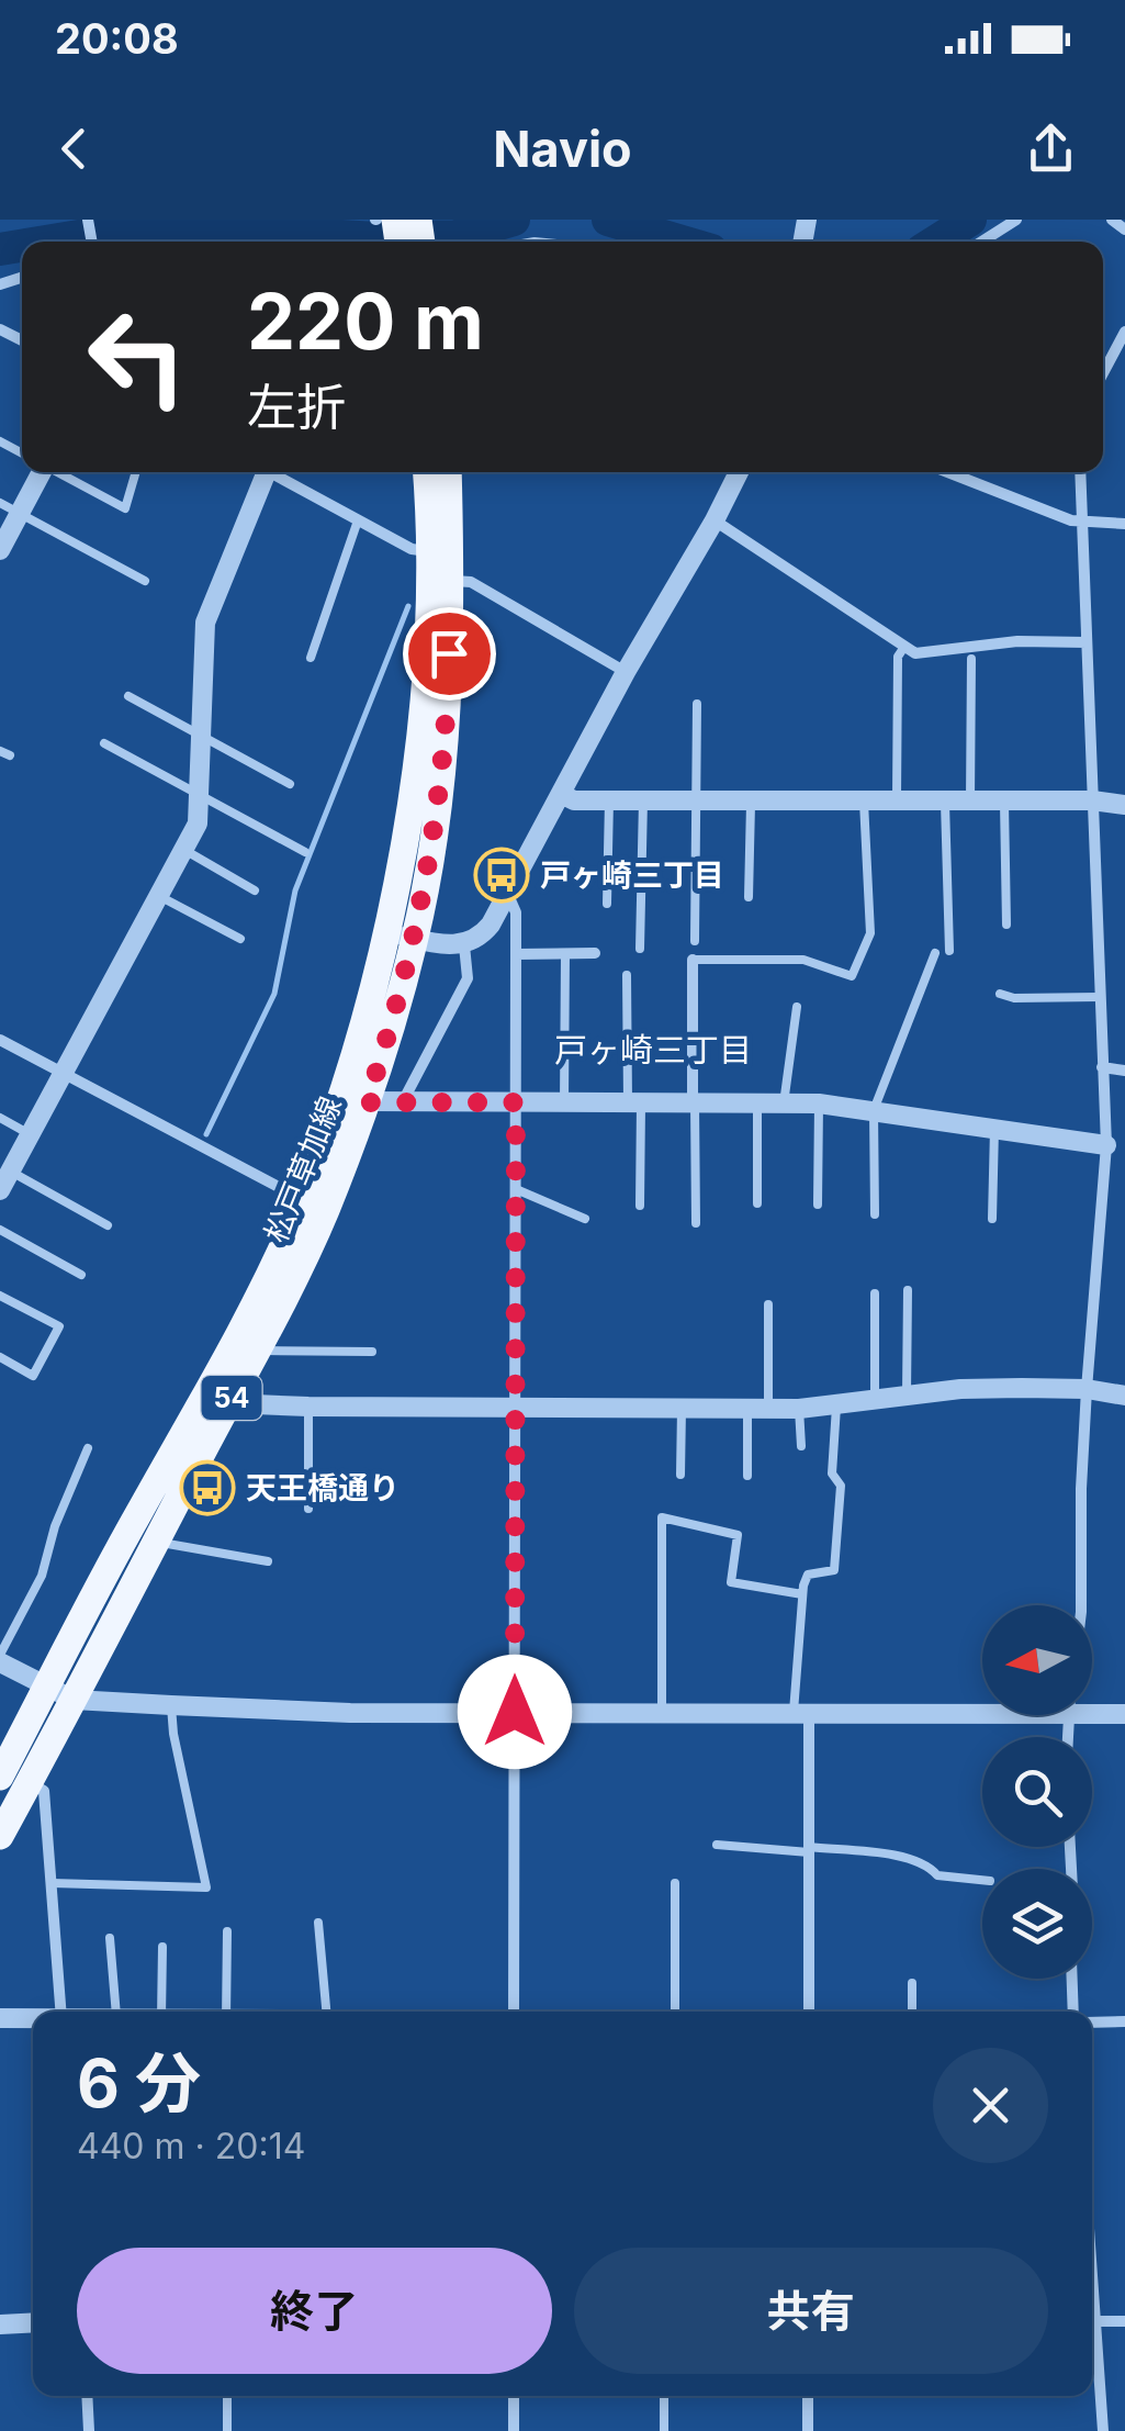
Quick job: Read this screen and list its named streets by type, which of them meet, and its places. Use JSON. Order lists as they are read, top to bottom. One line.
{"streets":{"main road":["松戸草加線","54"]},"districts":["戸ヶ崎三丁目"],"places":{"bus stop":["戸ヶ崎三丁目","天王橋通り"]},"north":"left","page":{"status":"20:08","header":"Navio","turn":["220 m","左折"],"heading":["6 分","440 m · 20:14"],"buttons":["終了","共有"]}}
